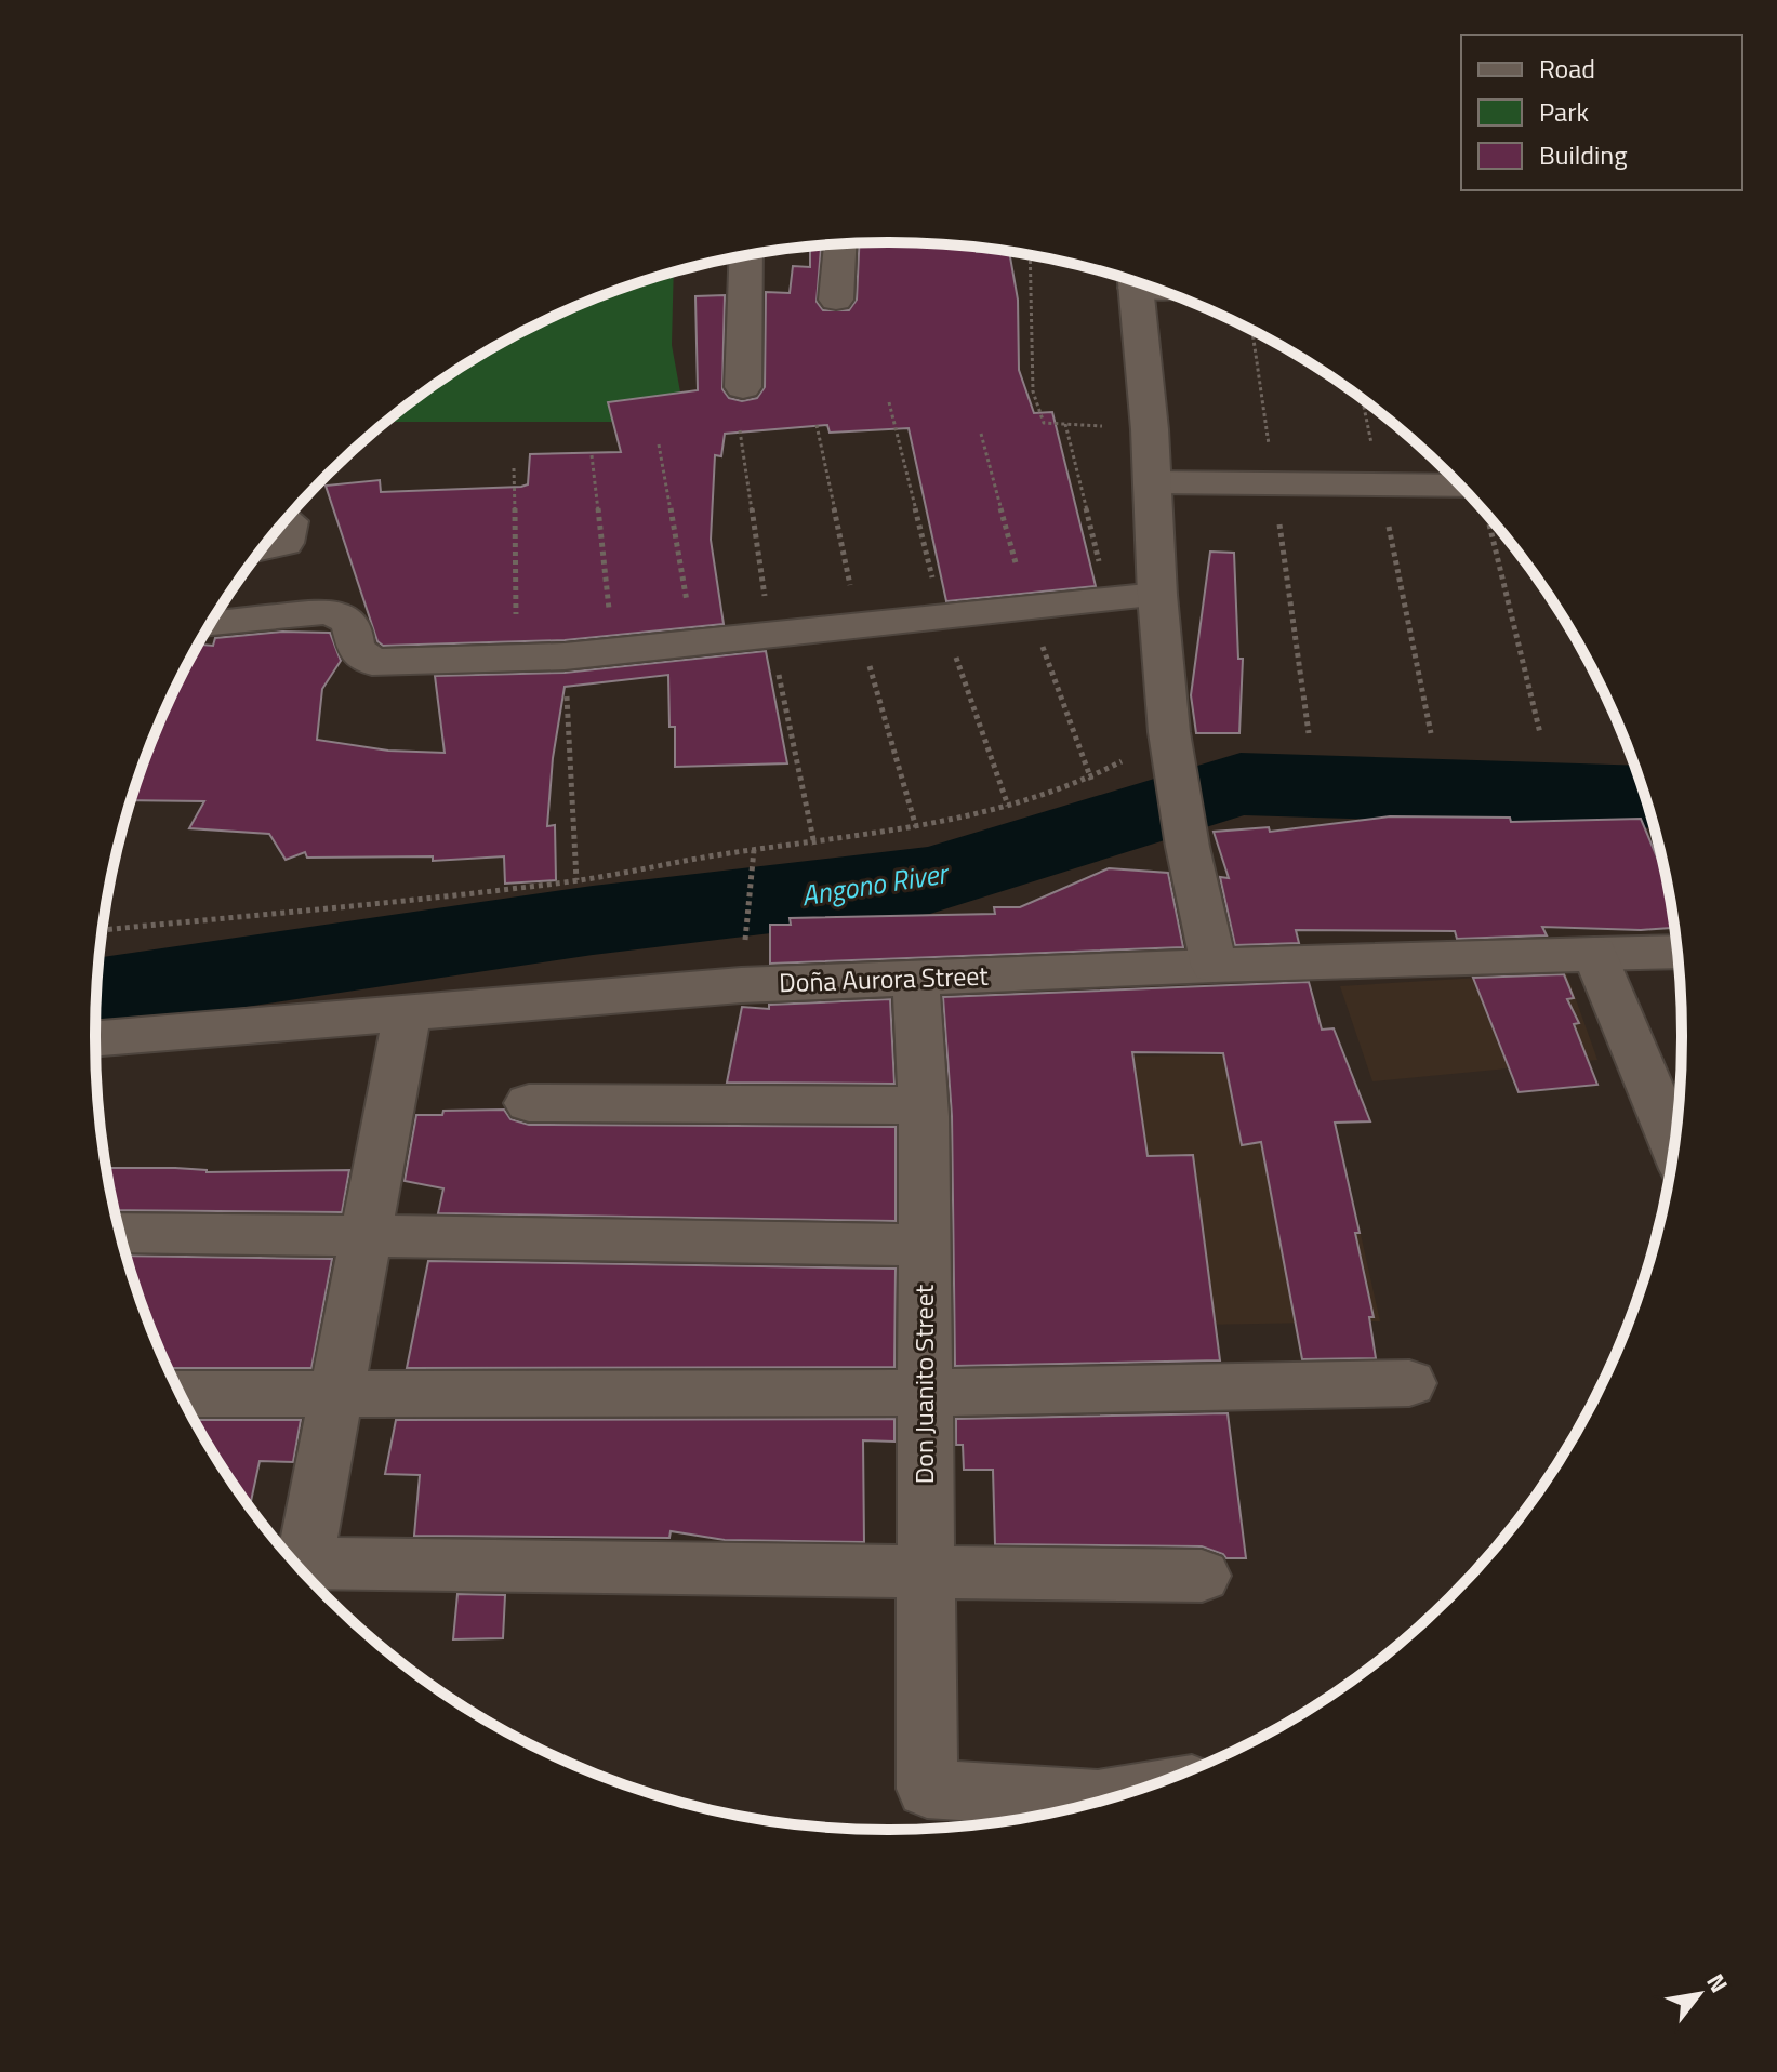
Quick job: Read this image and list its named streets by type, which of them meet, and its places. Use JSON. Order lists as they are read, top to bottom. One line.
{"streets":{"street":["Doña Aurora Street","Don Juanito Street"]},"crossings":[["Doña Aurora Street","Don Juanito Street"]],"water":["Angono River"],"legend":["Road","Park","Building"],"north":"top right"}
